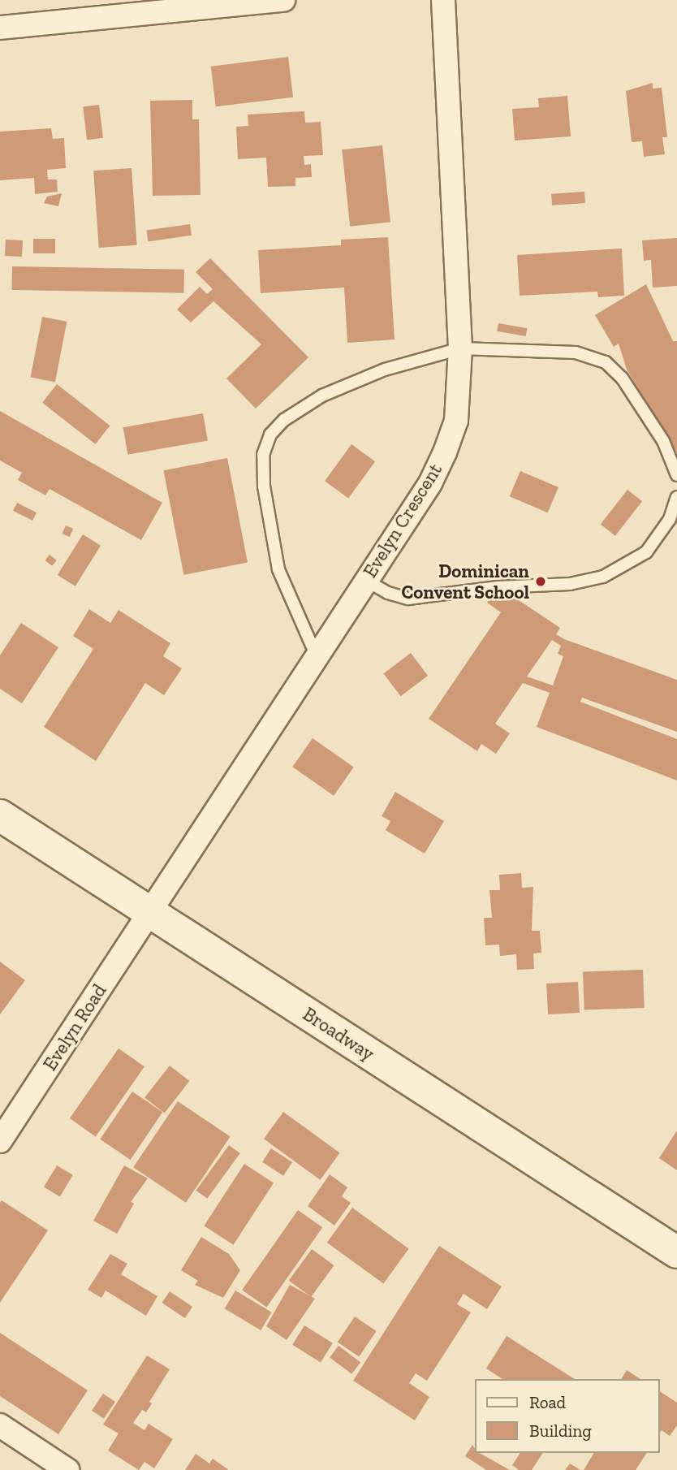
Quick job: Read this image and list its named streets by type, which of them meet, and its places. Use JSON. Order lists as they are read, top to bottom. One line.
{"streets":{"main road":["Broadway"],"street":["Evelyn Crescent","Evelyn Road"]},"crossings":[["Evelyn Crescent","Evelyn Road"],["Evelyn Crescent","Broadway"],["Evelyn Road","Broadway"]],"places":["Dominican Convent School"],"legend":["Road","Building"]}
